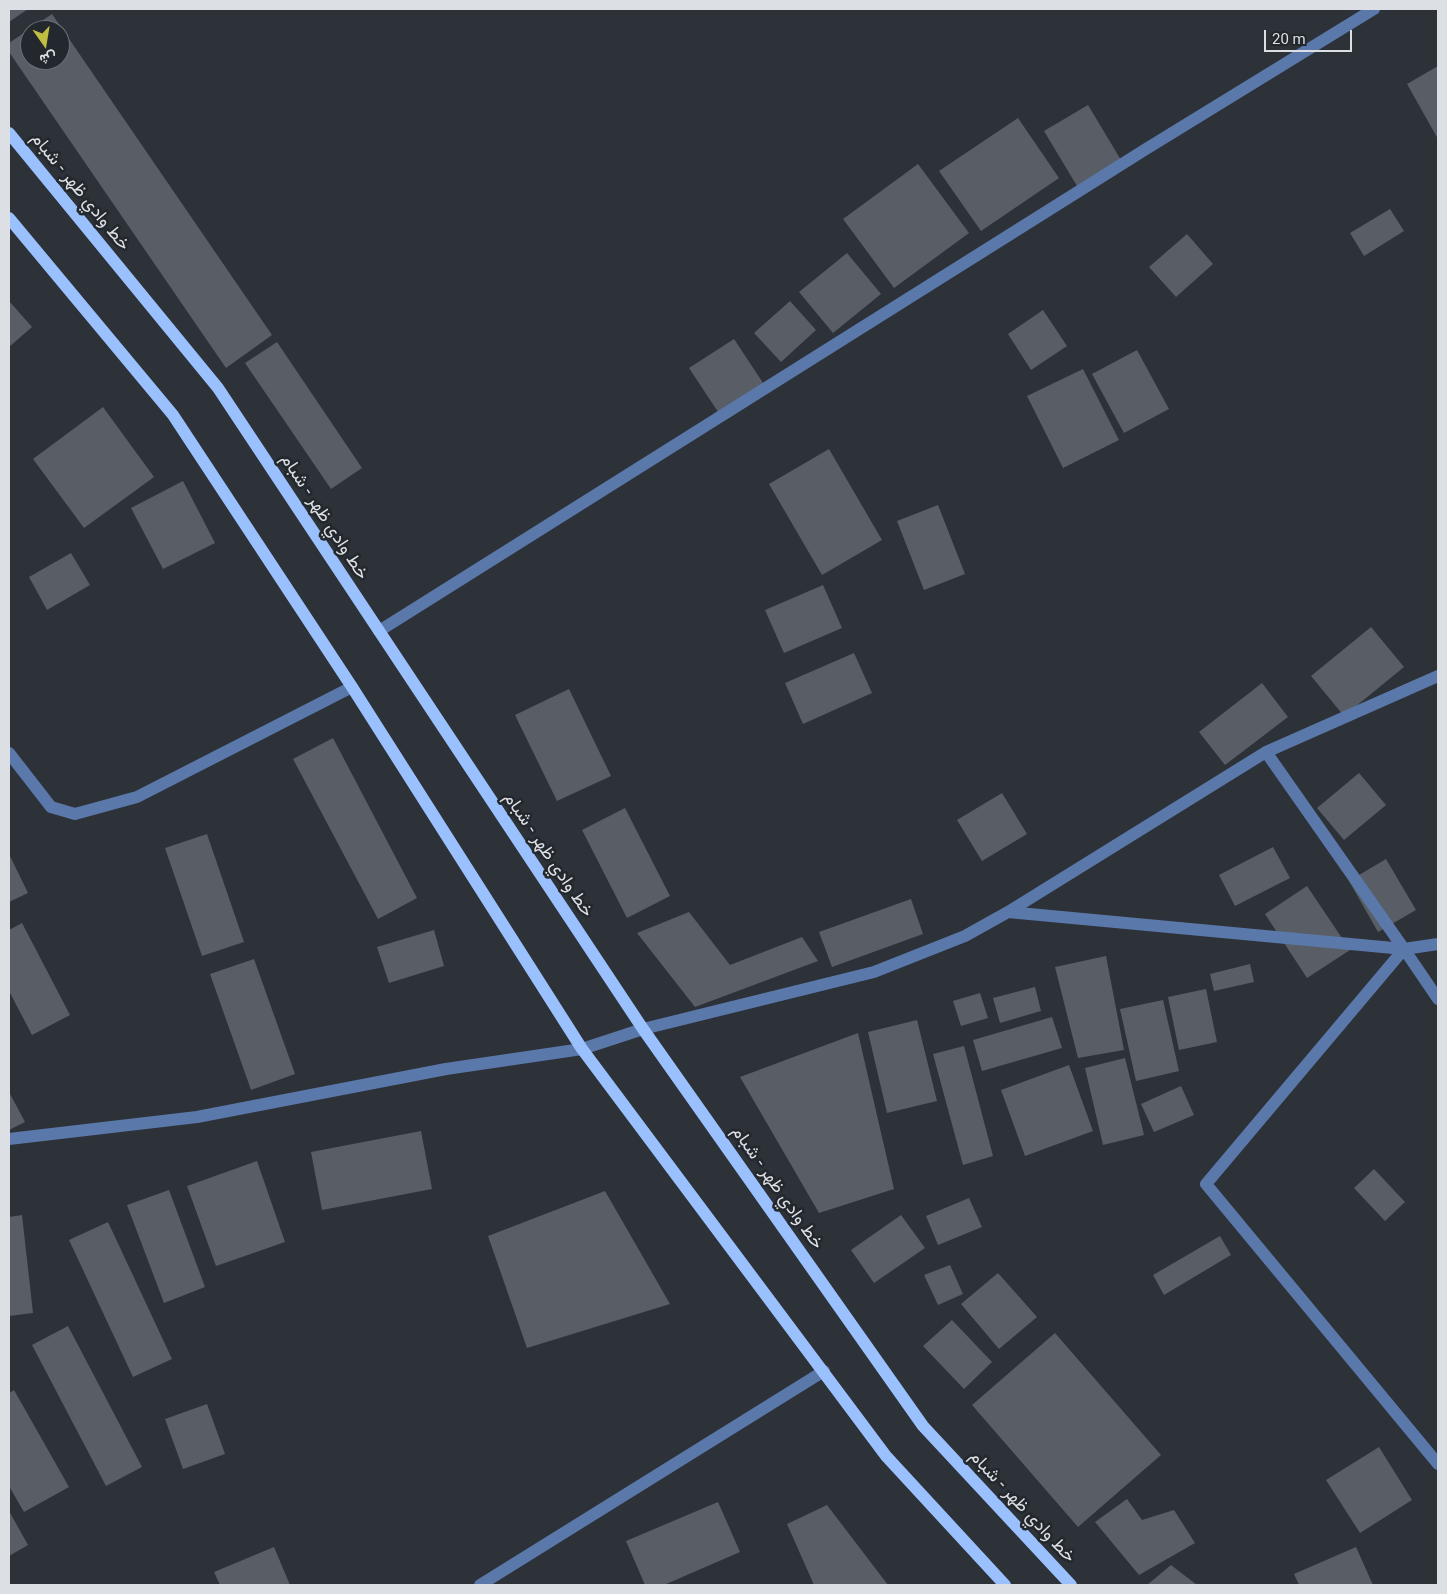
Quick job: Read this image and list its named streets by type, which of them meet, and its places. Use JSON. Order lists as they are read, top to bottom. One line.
{"streets":{"main road":["خط وادي ظهر - شبام"]},"scale_bar":"20 m","north":"bottom"}
